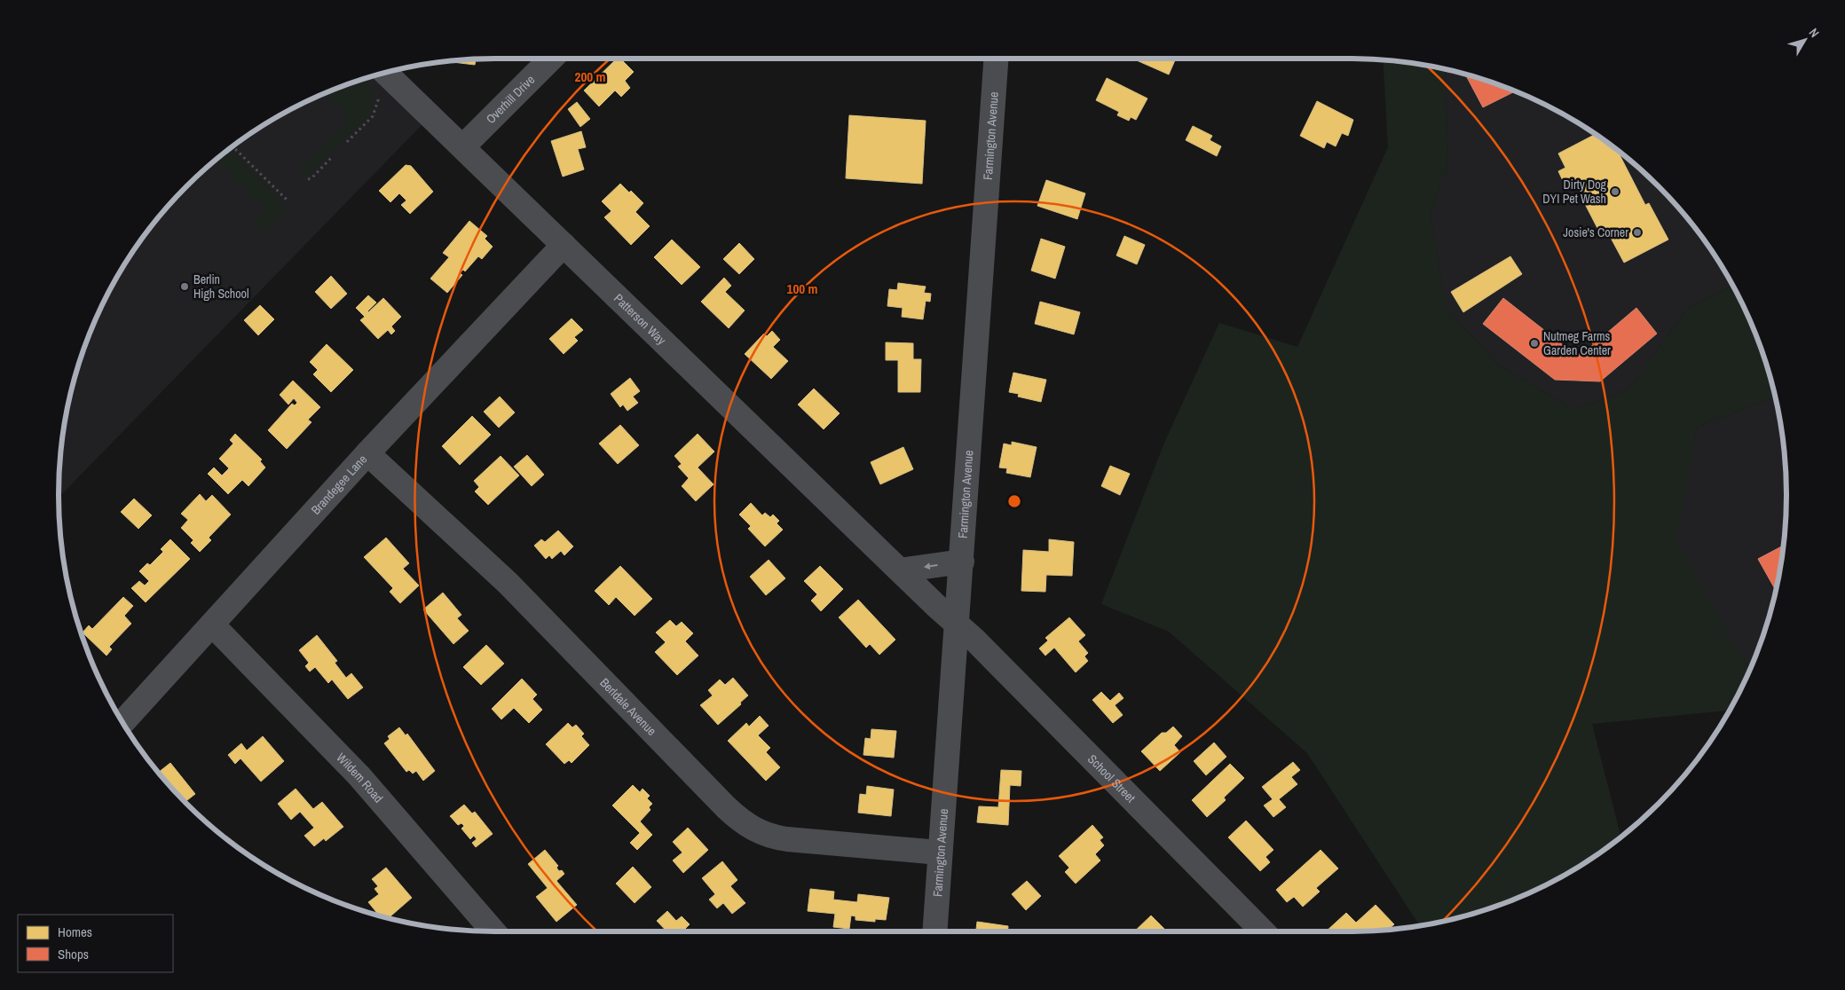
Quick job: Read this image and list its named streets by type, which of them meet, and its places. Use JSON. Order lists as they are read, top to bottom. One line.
{"streets":{"street":["Overhill Drive","Farmington Avenue","Patterson Way","Brandegee Lane","Berldale Avenue","Wildem Road","School Street"]},"crossings":[["Overhill Drive","Patterson Way"],["Farmington Avenue","Patterson Way"],["Farmington Avenue","Berldale Avenue"],["Farmington Avenue","School Street"],["Patterson Way","Brandegee Lane"],["Patterson Way","School Street"],["Brandegee Lane","Berldale Avenue"],["Brandegee Lane","Wildem Road"]],"places":["Dirty Dog DYI Pet Wash","Josie's Corner","Berlin High School","Nutmeg Farms Garden Center"],"legend":["Homes","Shops"],"north":"top right","rings":["200 m","100 m"]}
